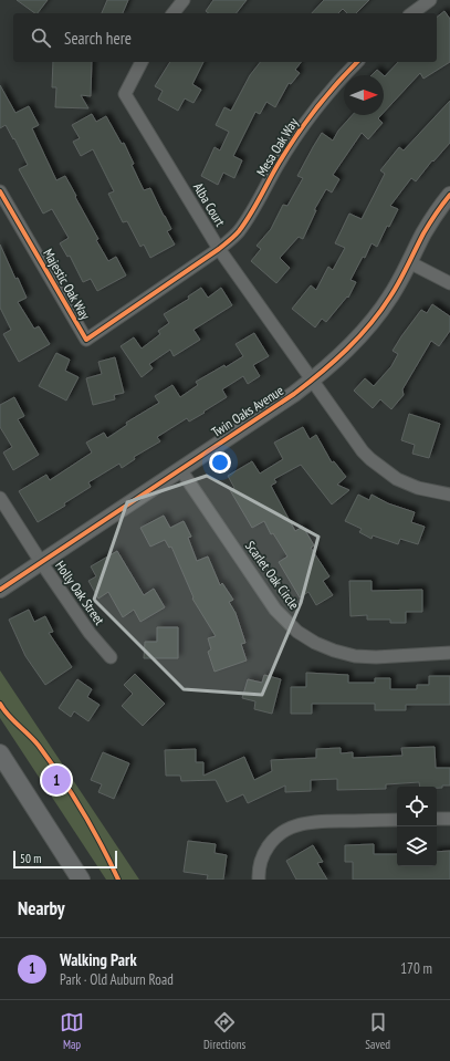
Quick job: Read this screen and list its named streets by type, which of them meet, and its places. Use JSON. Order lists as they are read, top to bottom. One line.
{"streets":{"street":["Mesa Oak Way","Alba Court","Majestic Oak Way","Twin Oaks Avenue","Scarlet Oak Circle","Holly Oak Street"]},"crossings":[["Mesa Oak Way","Alba Court"],["Mesa Oak Way","Majestic Oak Way"],["Alba Court","Majestic Oak Way"],["Alba Court","Twin Oaks Avenue"],["Twin Oaks Avenue","Scarlet Oak Circle"],["Twin Oaks Avenue","Holly Oak Street"]],"scale_bar":"50 m","north":"right","page":{"search":"Search here","pins":"1","scale":"50 m","heading":"Nearby","list":[{"mark":"1","name":"Walking Park","note":"Park · Old Auburn Road","value":"170 m"}],"nav":["Map","Directions","Saved"]}}
